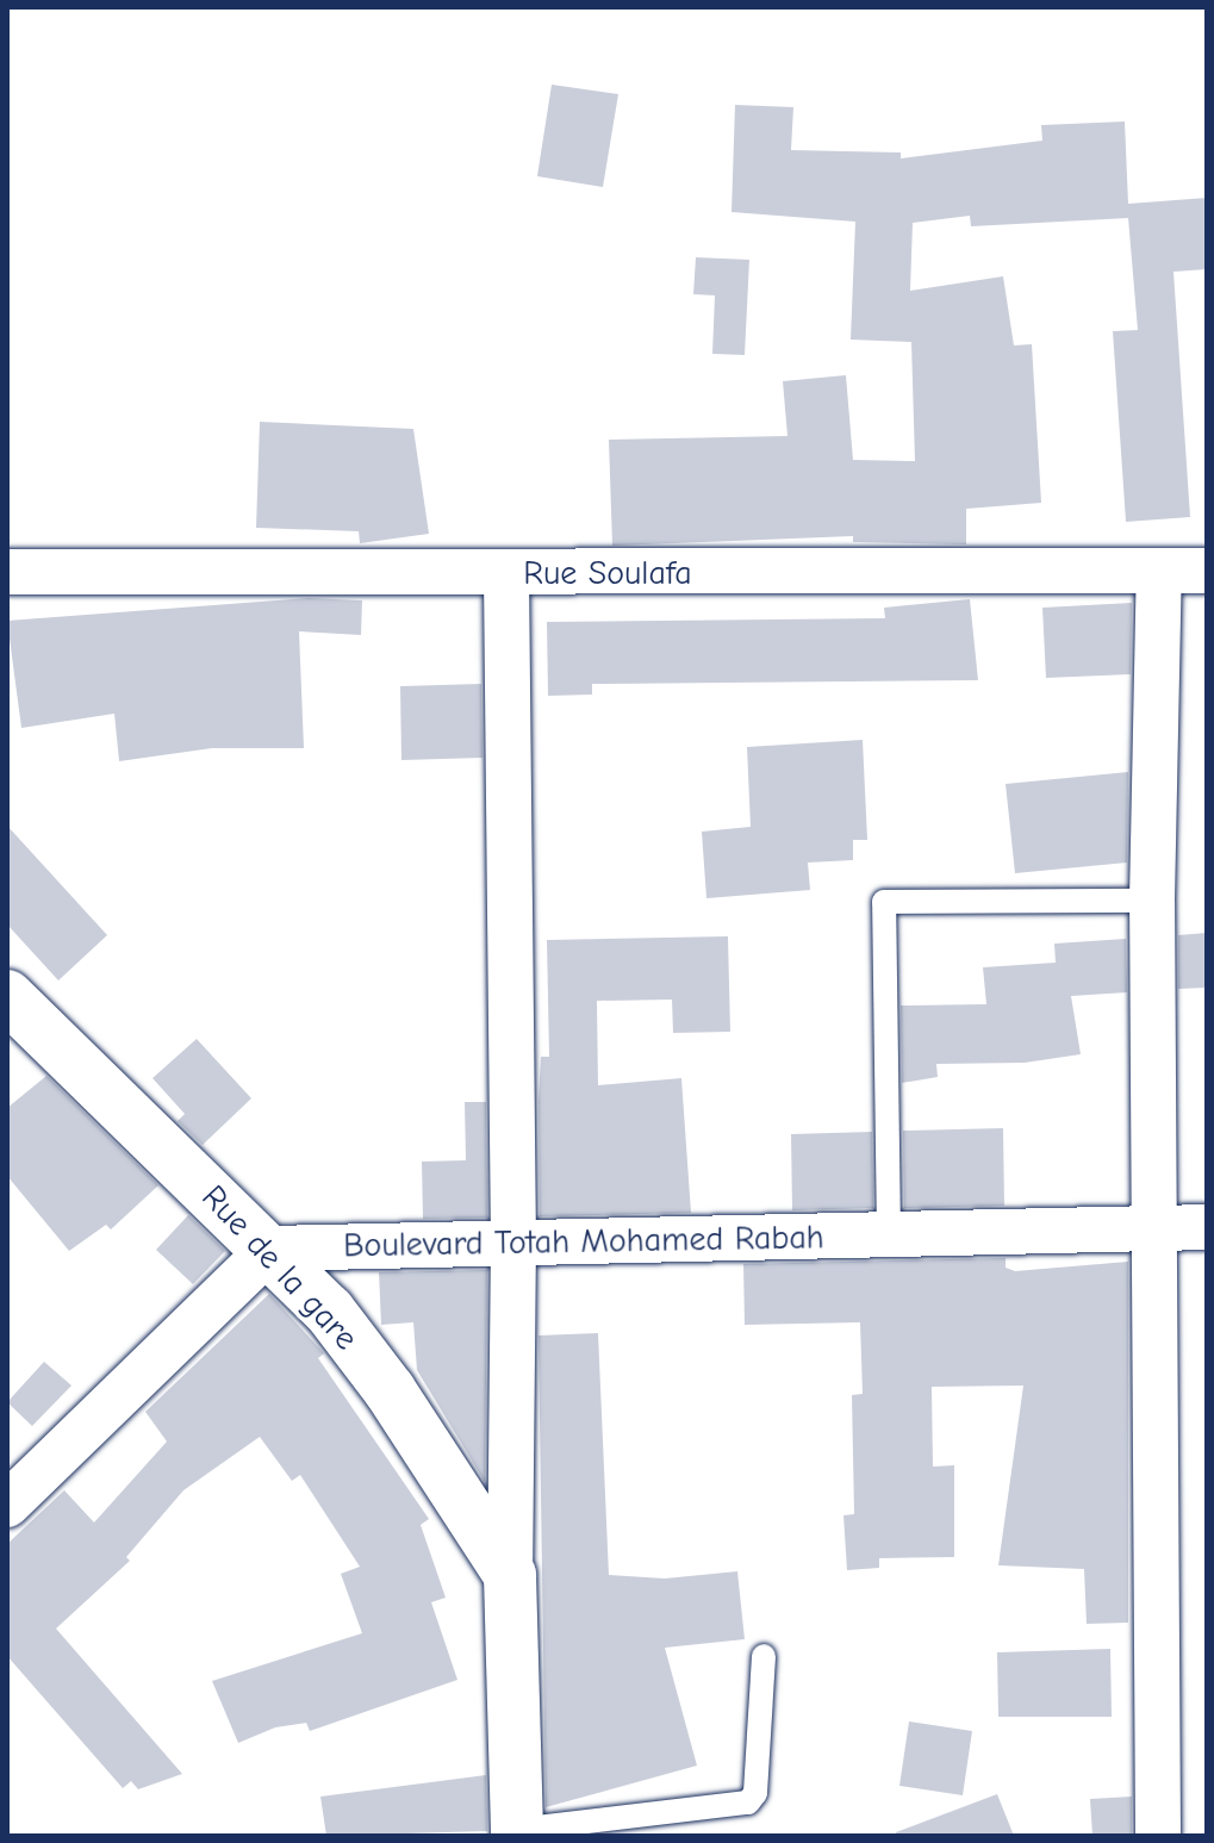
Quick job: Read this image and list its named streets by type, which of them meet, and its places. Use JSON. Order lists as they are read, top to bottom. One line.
{"streets":{"main road":["Rue de la gare"],"street":["Rue Soulafa","Boulevard Totah Mohamed Rabah"]},"crossings":[["Boulevard Totah Mohamed Rabah","Rue de la gare"]]}
